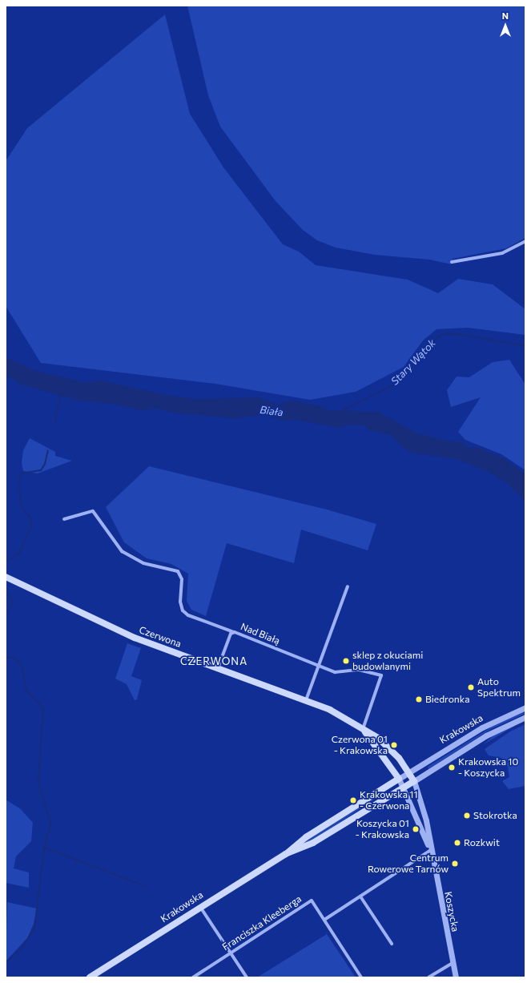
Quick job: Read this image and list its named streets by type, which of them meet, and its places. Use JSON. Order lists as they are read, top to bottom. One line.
{"streets":{"main road":["Czerwona","Krakowska"],"street":["Nad Białą","Koszycka","Franciszka Kleeberga"]},"crossings":[["Nad Białą","Czerwona"],["Czerwona","Krakowska"],["Krakowska","Koszycka"]],"districts":["CZERWONA"],"water":["Stary Wątok","Biała"],"places":["sklep z okuciami budowlanymi","Auto Spektrum","Biedronka","Czerwona 01 - Krakowska","Krakowska 10 - Koszycka","Krakowska 11 - Czerwona","Stokrotka","Koszycka 01 - Krakowska","Rozkwit","Centrum Rowerowe Tarnów"],"north":"top"}
